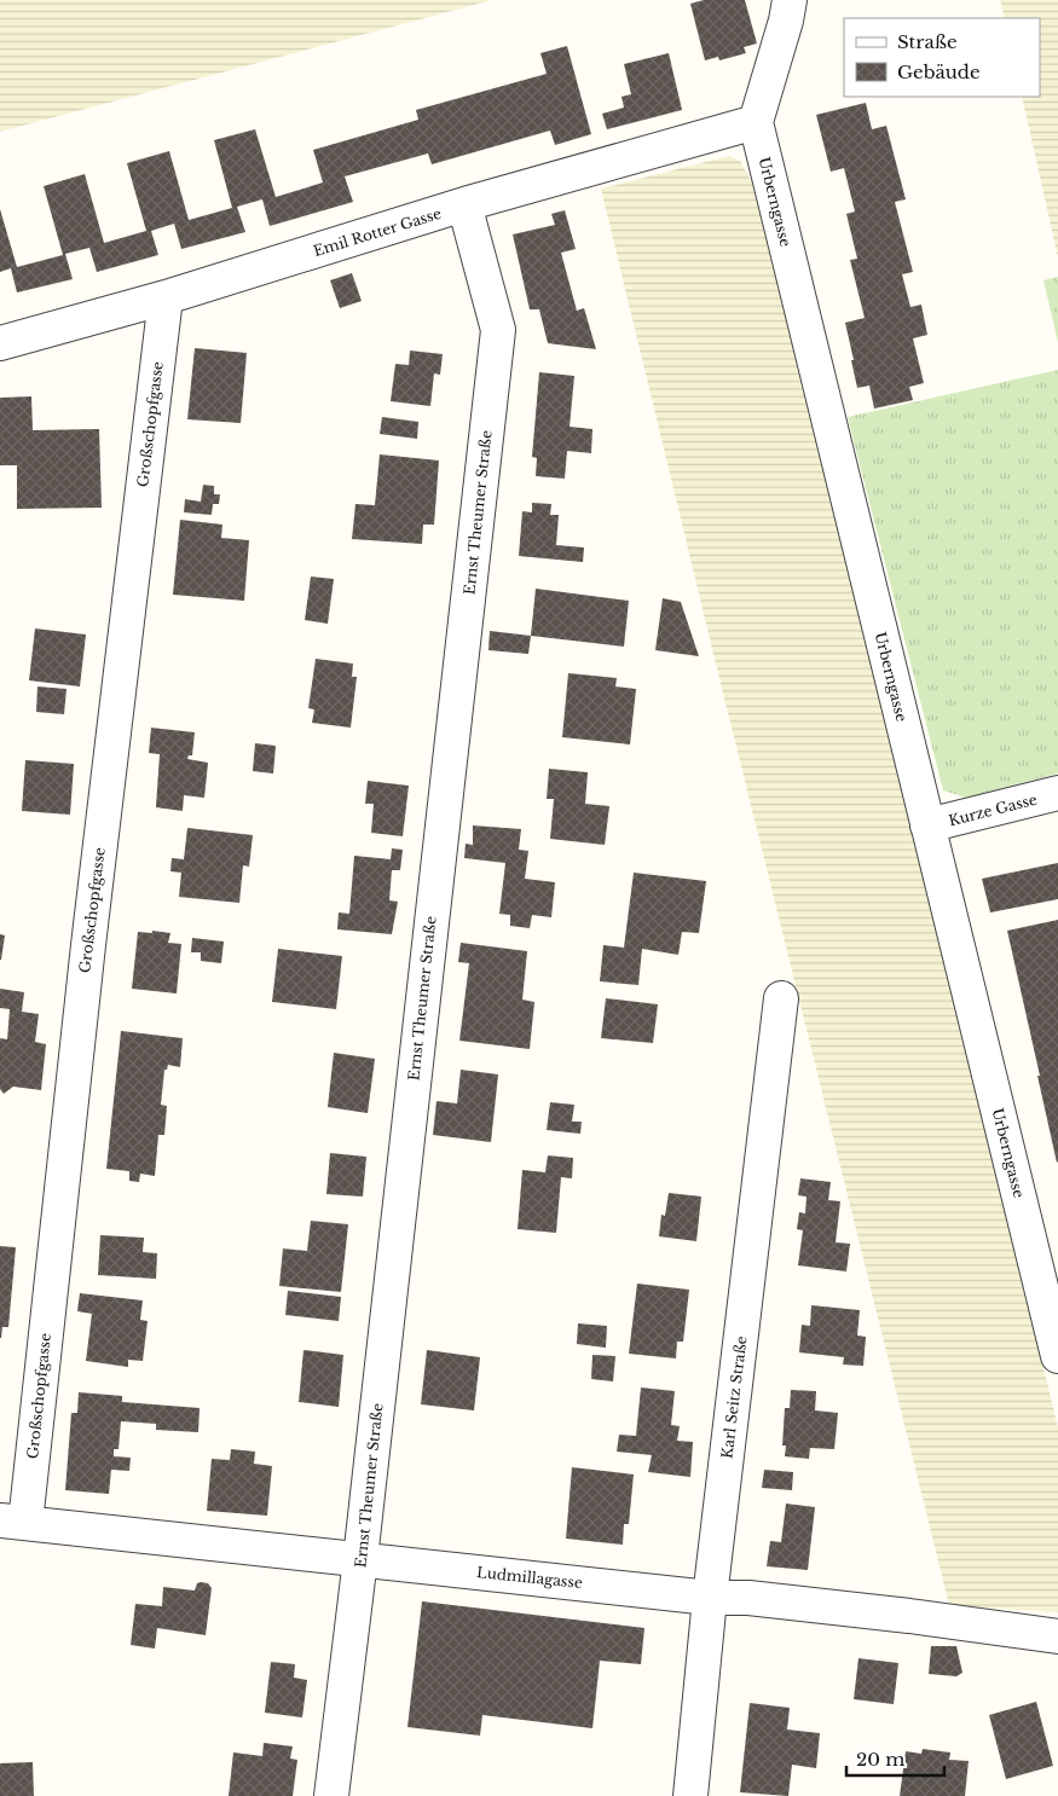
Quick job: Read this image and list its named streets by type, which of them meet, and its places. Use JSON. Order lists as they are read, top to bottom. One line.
{"streets":{"street":["Urberngasse","Emil Rotter Gasse","Großschopfgasse","Ernst Theumer Straße","Kurze Gasse","Karl Seitz Straße","Ludmillagasse"]},"crossings":[["Urberngasse","Emil Rotter Gasse"],["Urberngasse","Kurze Gasse"],["Emil Rotter Gasse","Großschopfgasse"],["Emil Rotter Gasse","Ernst Theumer Straße"],["Großschopfgasse","Ludmillagasse"],["Ernst Theumer Straße","Ludmillagasse"],["Karl Seitz Straße","Ludmillagasse"]],"legend":["Straße","Gebäude"],"scale_bar":"20 m"}
